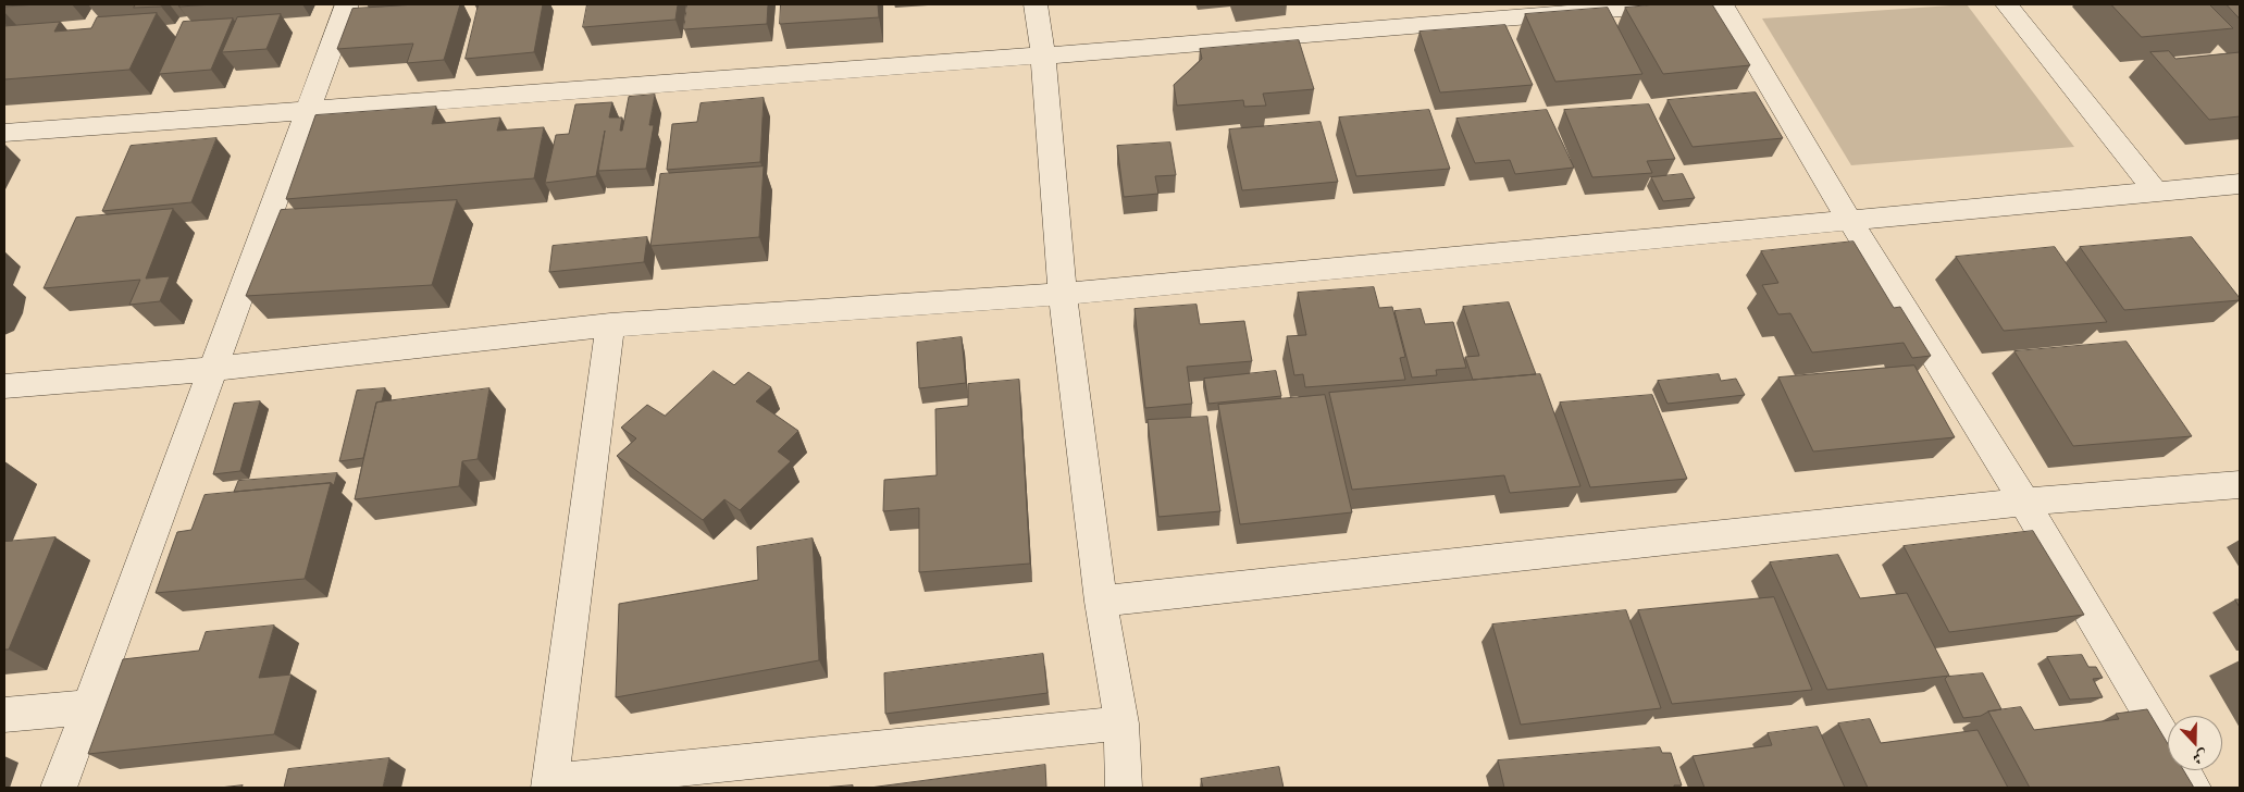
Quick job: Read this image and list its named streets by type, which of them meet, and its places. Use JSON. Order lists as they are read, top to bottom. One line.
{"north":"bottom"}
